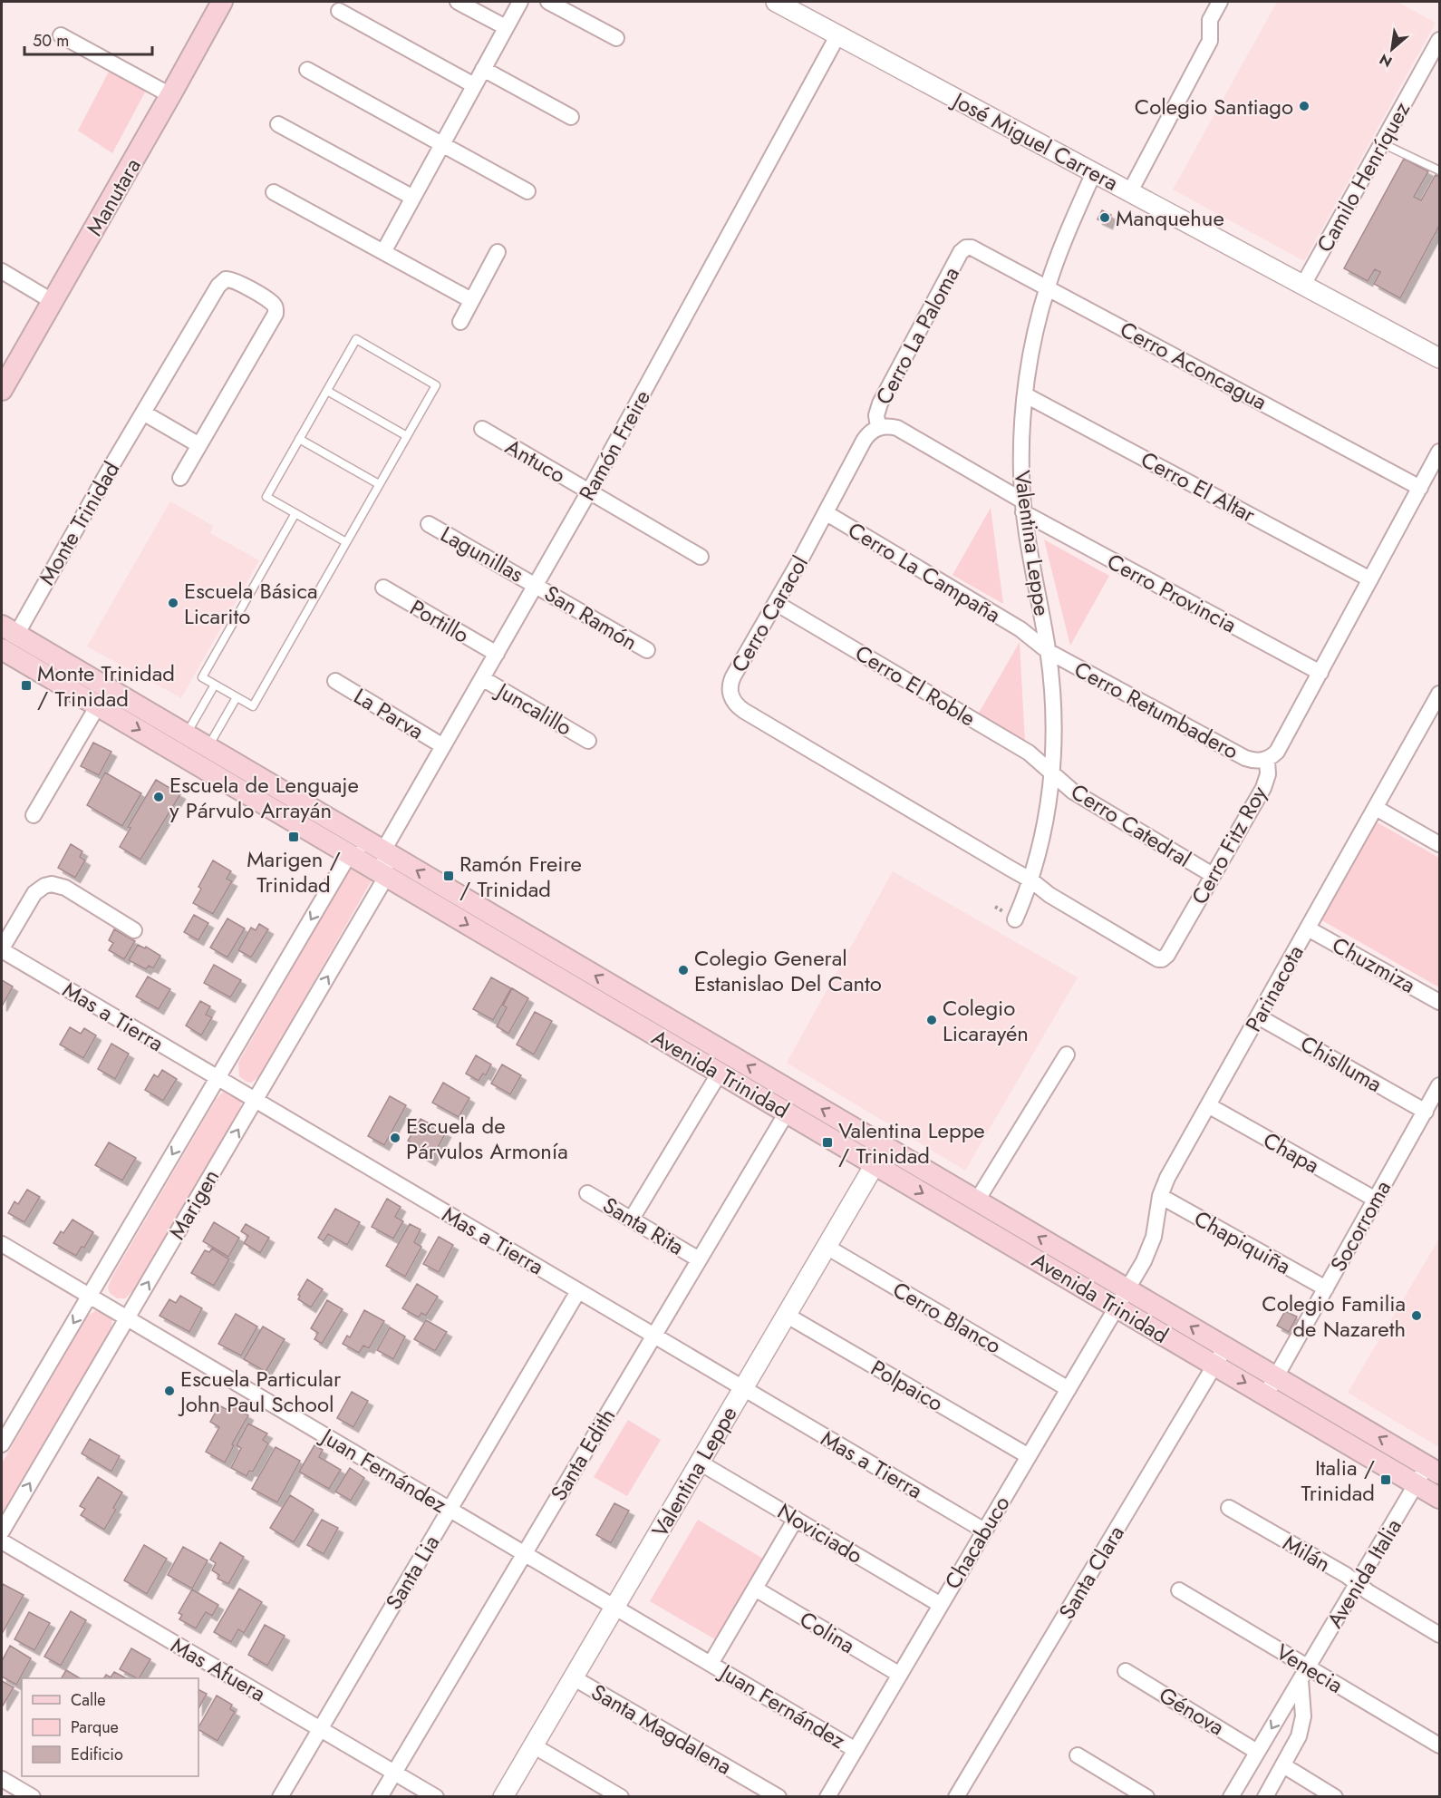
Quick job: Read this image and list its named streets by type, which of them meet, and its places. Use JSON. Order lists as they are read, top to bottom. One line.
{"streets":{"main road":["Manutara","Avenida Trinidad"],"street":["José Miguel Carrera","Camilo Henríquez","Cerro La Paloma","Cerro Aconcagua","Ramón Freire","Antuco","Cerro El Altar","Monte Trinidad","Valentina Leppe","Lagunillas","Cerro La Campaña","Cerro Provincia","Cerro Caracol","San Ramón","Portillo","Cerro El Roble","Juncalillo","Cerro Retumbadero","La Parva","Cerro Catedral","Cerro Fitz Roy","Chuzmiza","Parinacota","Mas a Tierra","Chislluma","Chapa","Marigen","Santa Rita","Socorroma","Chapiquiña","Cerro Blanco","Polpaico","Santa Edith","Juan Fernández","Noviciado","Chacabuco","Milán","Santa Lia","Santa Clara","Avenida Italia","Colina","Venecia","Mas Afuera","Génova","Santa Magdalena"]},"crossings":[["José Miguel Carrera","Camilo Henríquez"],["José Miguel Carrera","Ramón Freire"],["José Miguel Carrera","Valentina Leppe"],["Cerro La Paloma","Cerro Aconcagua"],["Cerro La Paloma","Cerro Caracol"],["Cerro Aconcagua","Valentina Leppe"],["Cerro Aconcagua","Cerro Fitz Roy"],["Ramón Freire","Antuco"],["Ramón Freire","Lagunillas"],["Ramón Freire","San Ramón"],["Ramón Freire","Portillo"],["Ramón Freire","Juncalillo"],["Ramón Freire","La Parva"],["Ramón Freire","Avenida Trinidad"],["Cerro El Altar","Valentina Leppe"],["Cerro El Altar","Cerro Fitz Roy"],["Monte Trinidad","Avenida Trinidad"],["Valentina Leppe","Cerro La Campaña"],["Valentina Leppe","Cerro Provincia"],["Valentina Leppe","Cerro Caracol"],["Valentina Leppe","Cerro El Roble"],["Valentina Leppe","Cerro Retumbadero"],["Valentina Leppe","Cerro Catedral"],["Valentina Leppe","Cerro Fitz Roy"],["Valentina Leppe","Mas a Tierra"],["Valentina Leppe","Avenida Trinidad"],["Valentina Leppe","Cerro Blanco"],["Valentina Leppe","Polpaico"],["Valentina Leppe","Juan Fernández"],["Valentina Leppe","Noviciado"],["Valentina Leppe","Santa Magdalena"],["Lagunillas","San Ramón"],["Cerro La Campaña","Cerro Caracol"],["Cerro La Campaña","Cerro Retumbadero"],["Cerro Provincia","Cerro Fitz Roy"],["Cerro Caracol","Cerro El Roble"],["Cerro Caracol","Cerro Fitz Roy"],["Cerro El Roble","Cerro Catedral"],["Cerro Retumbadero","Cerro Fitz Roy"],["Cerro Catedral","Cerro Fitz Roy"],["Chuzmiza","Parinacota"],["Parinacota","Chislluma"],["Parinacota","Avenida Trinidad"],["Parinacota","Chapa"],["Parinacota","Chapiquiña"],["Parinacota","Chacabuco"],["Mas a Tierra","Marigen"],["Mas a Tierra","Santa Edith"],["Mas a Tierra","Chacabuco"],["Mas a Tierra","Santa Lia"],["Chislluma","Socorroma"],["Avenida Trinidad","Marigen"],["Avenida Trinidad","Socorroma"],["Avenida Trinidad","Santa Edith"],["Avenida Trinidad","Chacabuco"],["Avenida Trinidad","Santa Clara"],["Avenida Trinidad","Avenida Italia"],["Chapa","Socorroma"],["Marigen","Juan Fernández"],["Santa Rita","Santa Edith"],["Socorroma","Chapiquiña"],["Cerro Blanco","Chacabuco"],["Polpaico","Chacabuco"],["Santa Edith","Juan Fernández"],["Santa Edith","Mas Afuera"],["Juan Fernández","Noviciado"],["Juan Fernández","Chacabuco"],["Juan Fernández","Santa Lia"],["Juan Fernández","Colina"],["Noviciado","Chacabuco"],["Chacabuco","Colina"],["Milán","Avenida Italia"],["Santa Lia","Mas Afuera"],["Avenida Italia","Venecia"],["Avenida Italia","Génova"]],"places":{"other":["Colegio Santiago","Manquehue","Escuela Básica Licarito","Escuela de Lenguaje y Párvulo Arrayán","Colegio General Estanislao Del Canto","Colegio Licarayén","Escuela de Párvulos Armonía","Colegio Familia de Nazareth","Escuela Particular John Paul School"],"transit":["Monte Trinidad / Trinidad","Marigen / Trinidad","Ramón Freire / Trinidad","Valentina Leppe / Trinidad","Italia / Trinidad"]},"legend":["Calle","Parque","Edificio"],"scale_bar":"50 m","north":"bottom left"}
